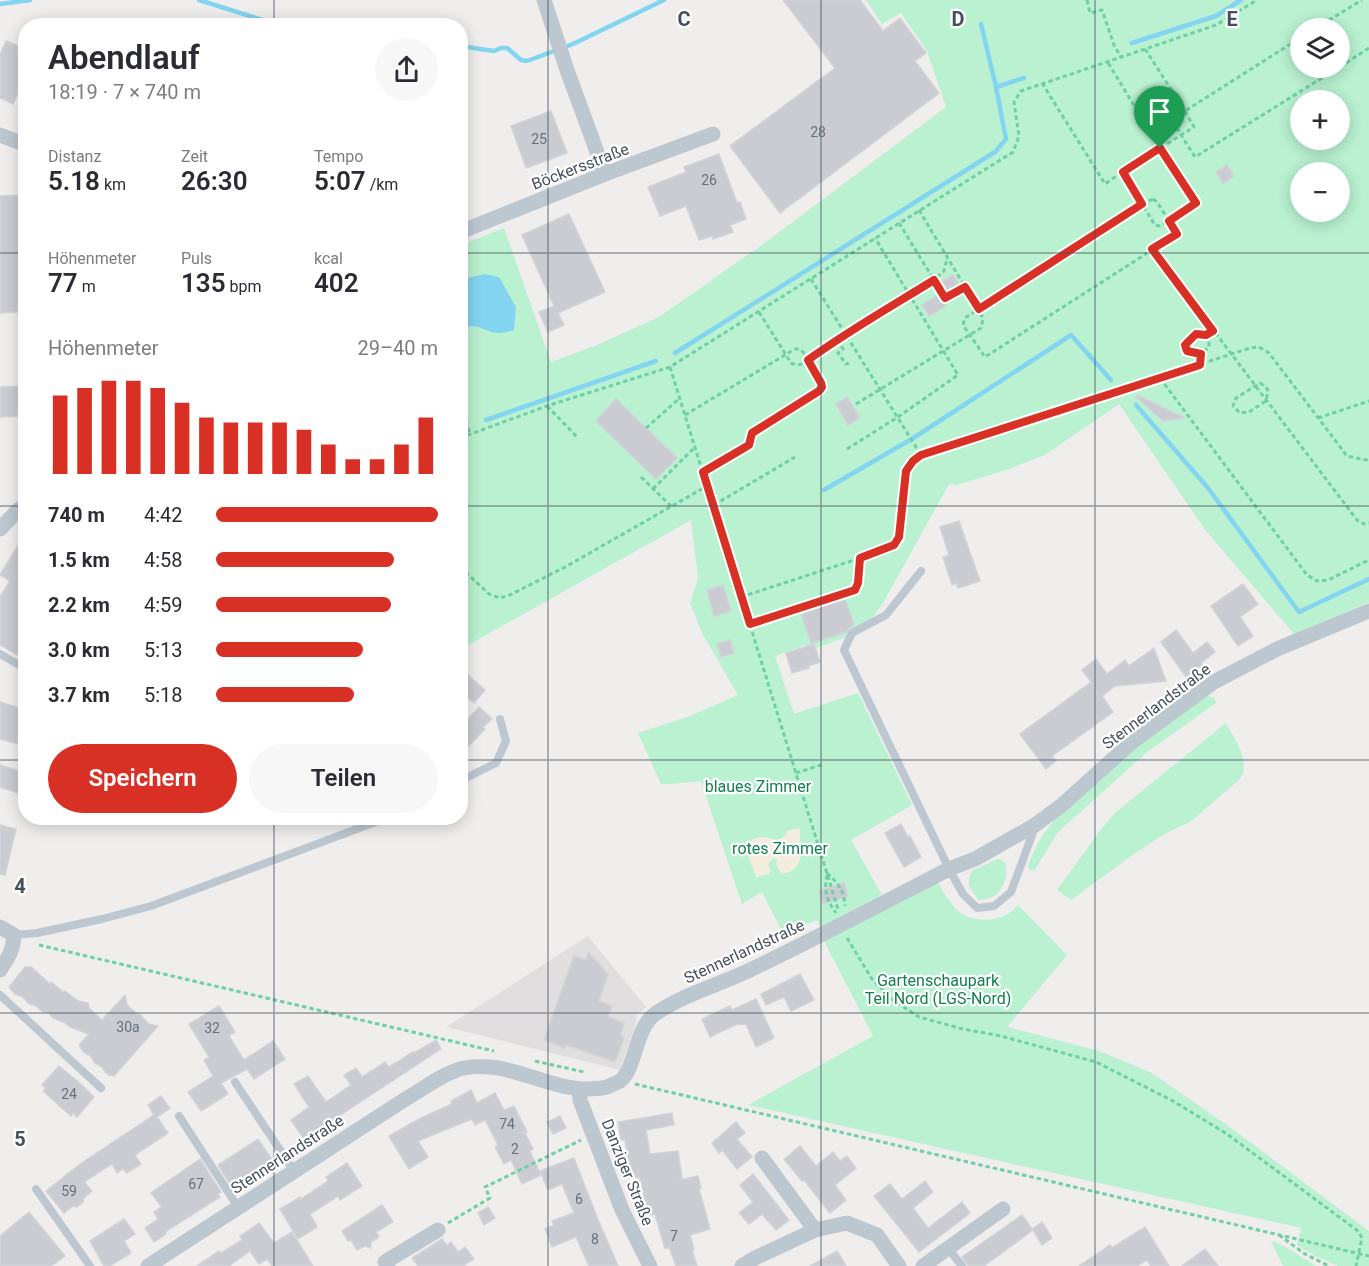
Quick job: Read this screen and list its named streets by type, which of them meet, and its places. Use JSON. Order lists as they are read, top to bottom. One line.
{"streets":{"street":["Böckersstraße","Stennerlandstraße","Danziger Straße"]},"crossings":[["Stennerlandstraße","Danziger Straße"]],"parks":["blaues Zimmer","rotes Zimmer","Gartenschaupark Teil Nord (LGS-Nord)"],"house_numbers":["28","25","26","30a","32","24","74","2","67","59","6","7","8"],"page":{"map_buttons":["+","−"],"heading":["Abendlauf","18:19 · 7 × 740 m"],"stats":[["Distanz","5.18 km"],["Zeit","26:30"],["Tempo","5:07 /km"],["Höhenmeter","77 m"],["Puls","135 bpm"],["kcal","402"]],"chart":["Höhenmeter","29–40 m"],"list":[{"name":"740 m","note":"4:42"},{"name":"1.5 km","note":"4:58"},{"name":"2.2 km","note":"4:59"},{"name":"3.0 km","note":"5:13"},{"name":"3.7 km","note":"5:18"}],"buttons":["Speichern","Teilen"]},"grid":{"columns":["C","D","E"],"rows":["4","5"]}}
